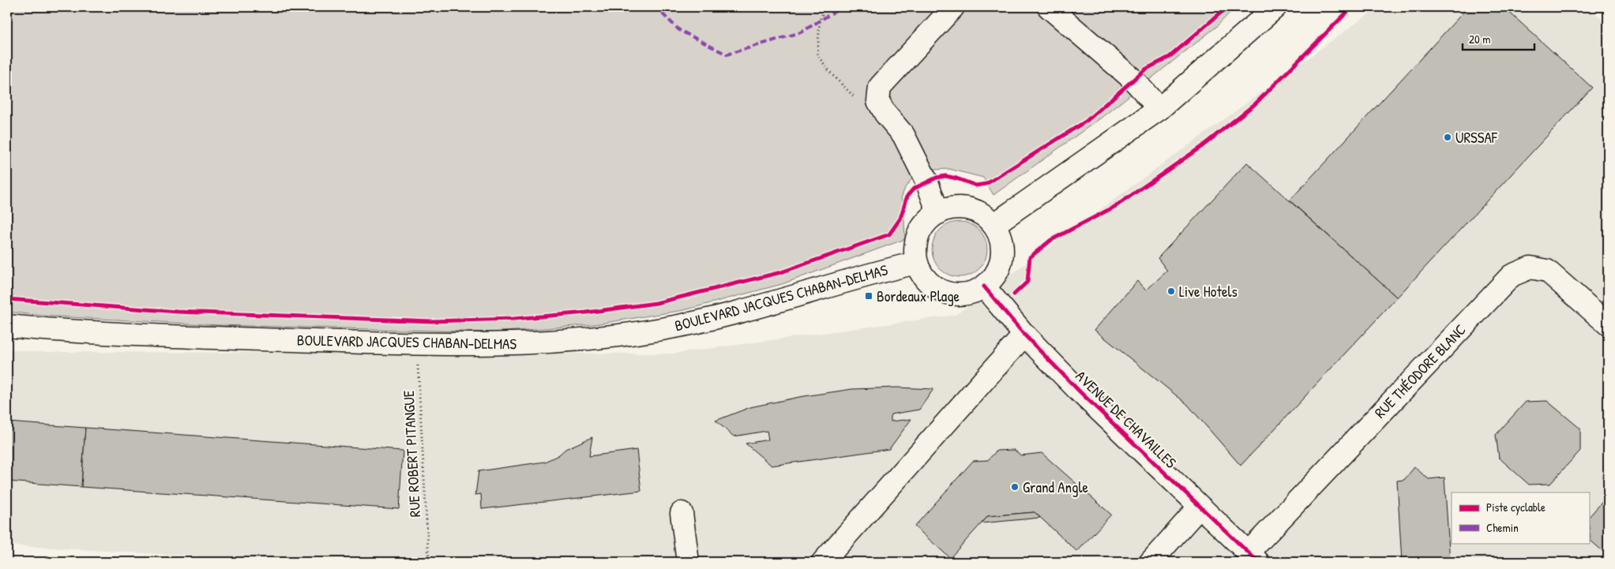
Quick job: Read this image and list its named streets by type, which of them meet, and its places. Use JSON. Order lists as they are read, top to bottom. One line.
{"streets":{"main road":["BOULEVARD JACQUES CHABAN-DELMAS","RUE THÉODORE BLANC","AVENUE DE CHAVAILLES"],"path":["RUE ROBERT PITANGUE"]},"crossings":[["BOULEVARD JACQUES CHABAN-DELMAS","AVENUE DE CHAVAILLES"],["BOULEVARD JACQUES CHABAN-DELMAS","RUE ROBERT PITANGUE"],["RUE THÉODORE BLANC","AVENUE DE CHAVAILLES"]],"places":{"other":["URSSAF","Live Hotels","Grand Angle"],"transit":["Bordeaux Plage"]},"legend":["Piste cyclable","Chemin"],"scale_bar":"20 m"}
